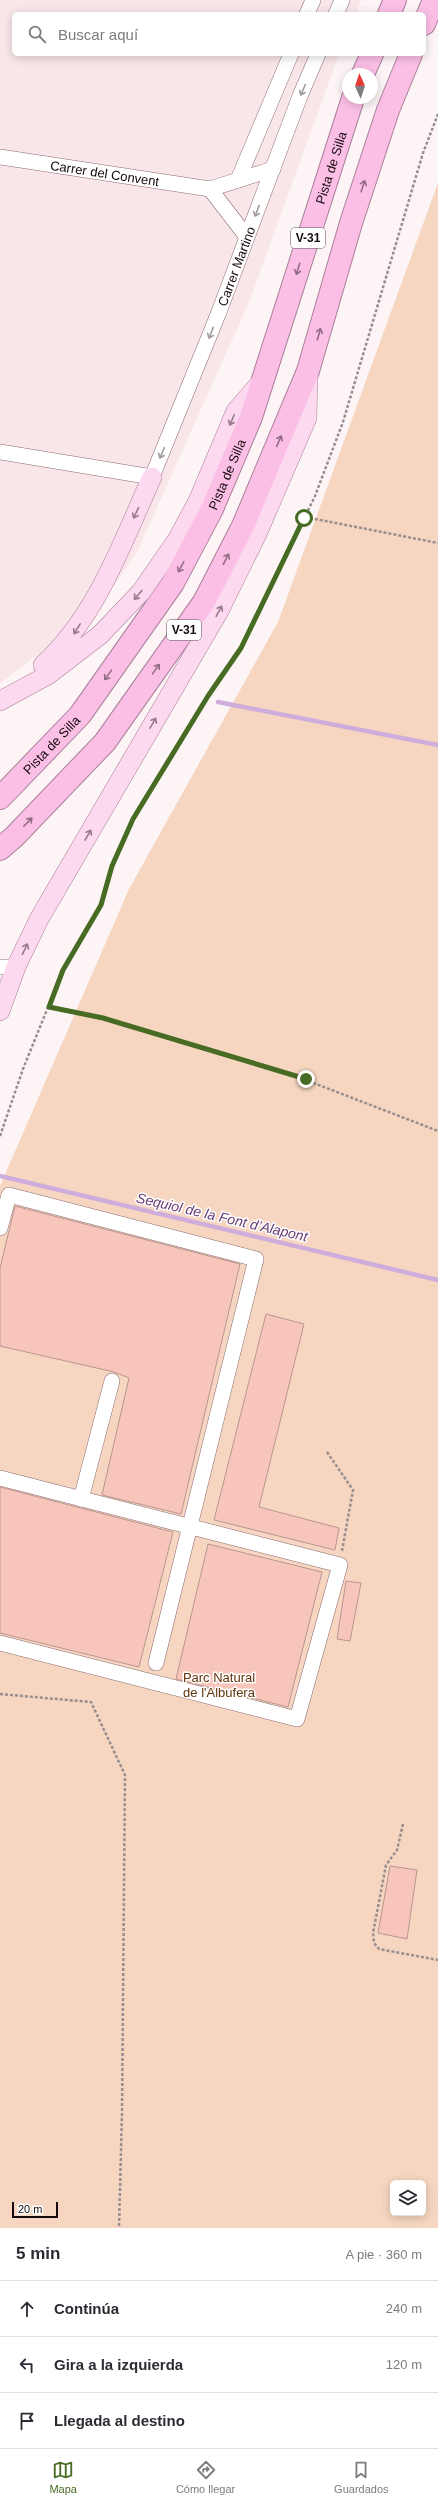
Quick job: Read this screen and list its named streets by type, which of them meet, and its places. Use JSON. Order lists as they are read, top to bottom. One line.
{"streets":{"highway":["Pista de Silla","V-31"],"street":["Carrer del Convent","Carrer Martino"]},"crossings":[["Carrer del Convent","Carrer Martino"]],"one_way":["Carrer Martino"],"water":["Sequiol de la Font d’Alapont"],"parks":["Parc Natural de l'Albufera"],"scale_bar":"20 m","north":"top","page":{"search":"Buscar aquí","scale":"20 m","heading":["5 min","A pie · 360 m"],"list":[["Continúa","240 m"],["Gira a la izquierda","120 m"],"Llegada al destino"],"nav":["Mapa","Cómo llegar","Guardados"]}}
